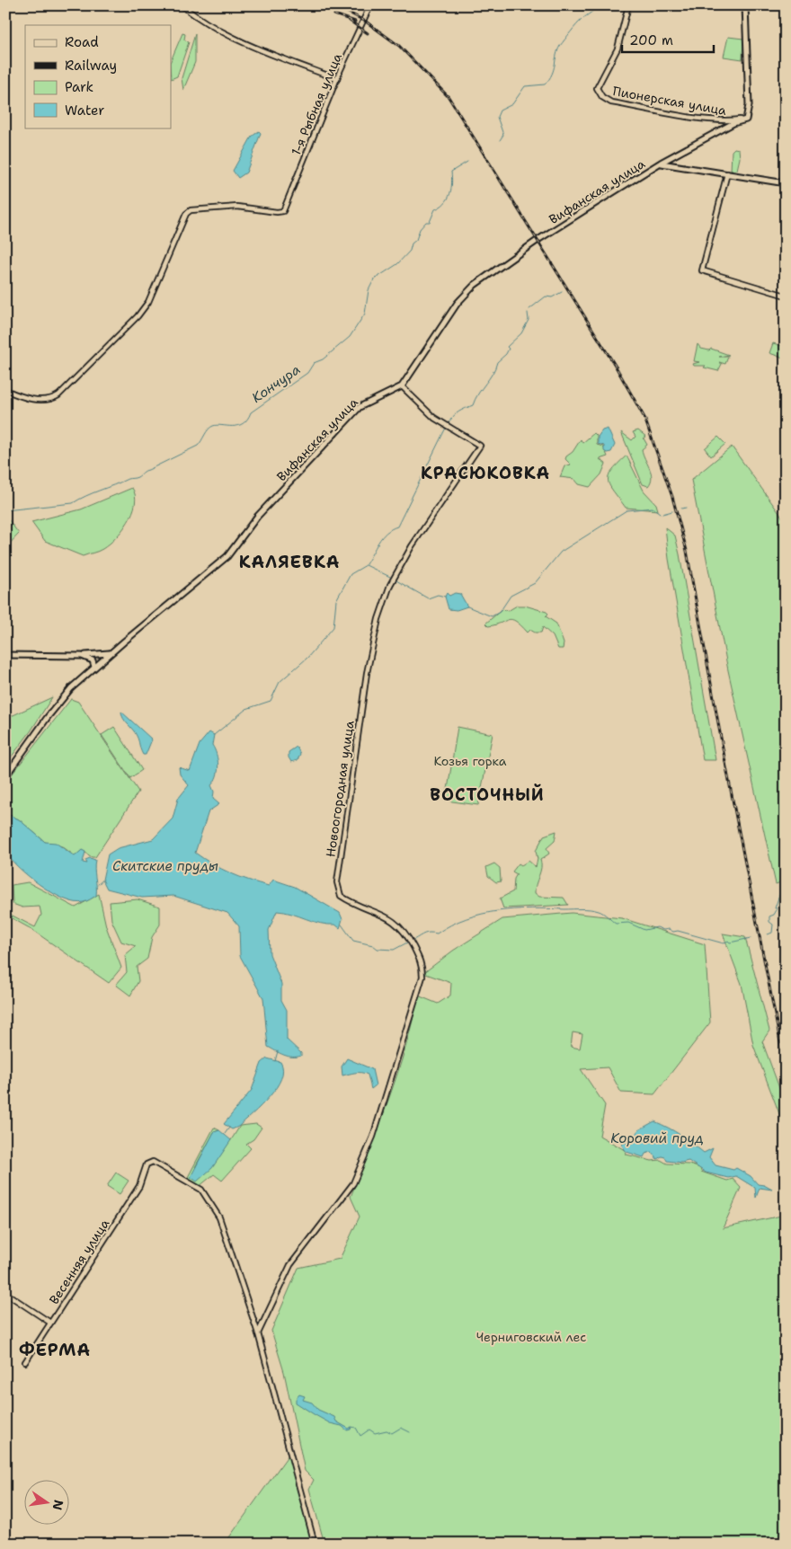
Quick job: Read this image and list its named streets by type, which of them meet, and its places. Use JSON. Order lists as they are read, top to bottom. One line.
{"streets":{"main road":["Вифанская улица"],"street":["Пионерская улица","1-я Рыбная улица","Новоогородная улица","Весенняя улица"]},"crossings":[["Пионерская улица","Вифанская улица"],["Вифанская улица","Новоогородная улица"],["Новоогородная улица","Весенняя улица"]],"districts":["КРАСЮКОВКА","КАЛЯЕВКА","ВОСТОЧНЫЙ","ФЕРМА"],"water":["Кончура","Скитские пруды","Коровий пруд"],"parks":["Козья горка","Черниговский лес"],"legend":["Road","Railway","Park","Water"],"scale_bar":"200 m","north":"right"}
